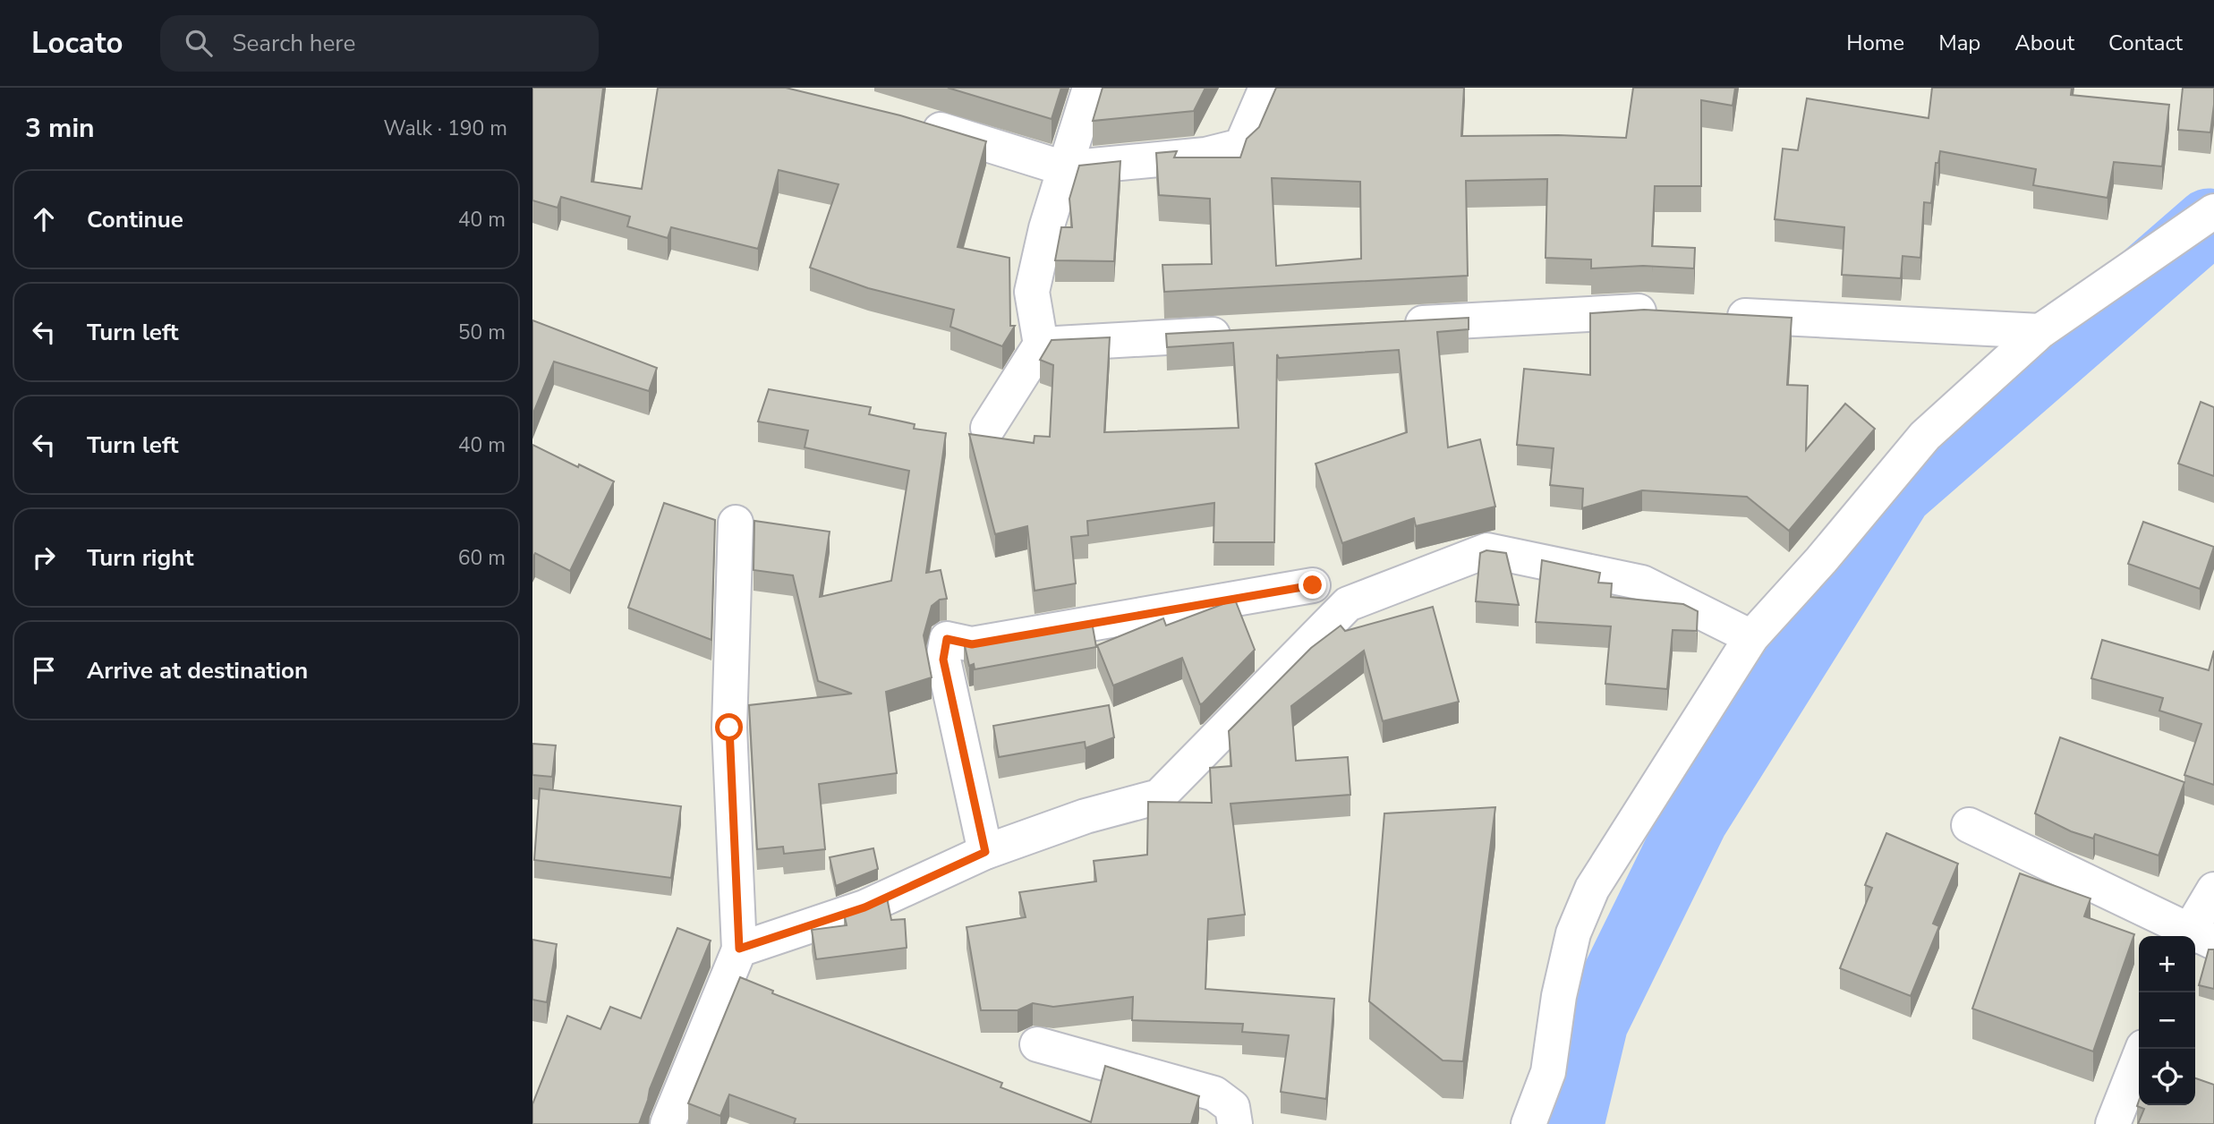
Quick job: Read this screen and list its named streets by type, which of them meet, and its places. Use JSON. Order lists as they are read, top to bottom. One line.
{"page":{"header":"Locato","search":"Search here","nav":["Home","Map","About","Contact"],"heading":["3 min","Walk · 190 m"],"list":[["Continue","40 m"],["Turn left","50 m"],["Turn left","40 m"],["Turn right","60 m"],"Arrive at destination"],"map_buttons":["+","−"]}}
